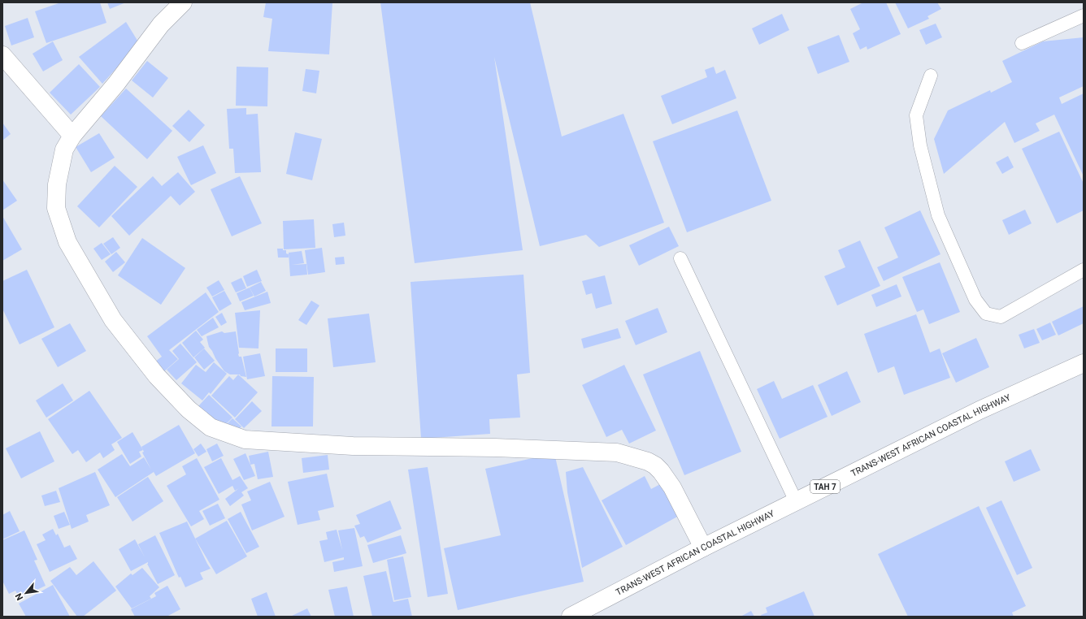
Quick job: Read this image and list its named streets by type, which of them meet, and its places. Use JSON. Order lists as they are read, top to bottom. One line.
{"streets":{"main road":["TRANS-WEST AFRICAN COASTAL HIGHWAY","TAH 7"]},"north":"bottom left"}
